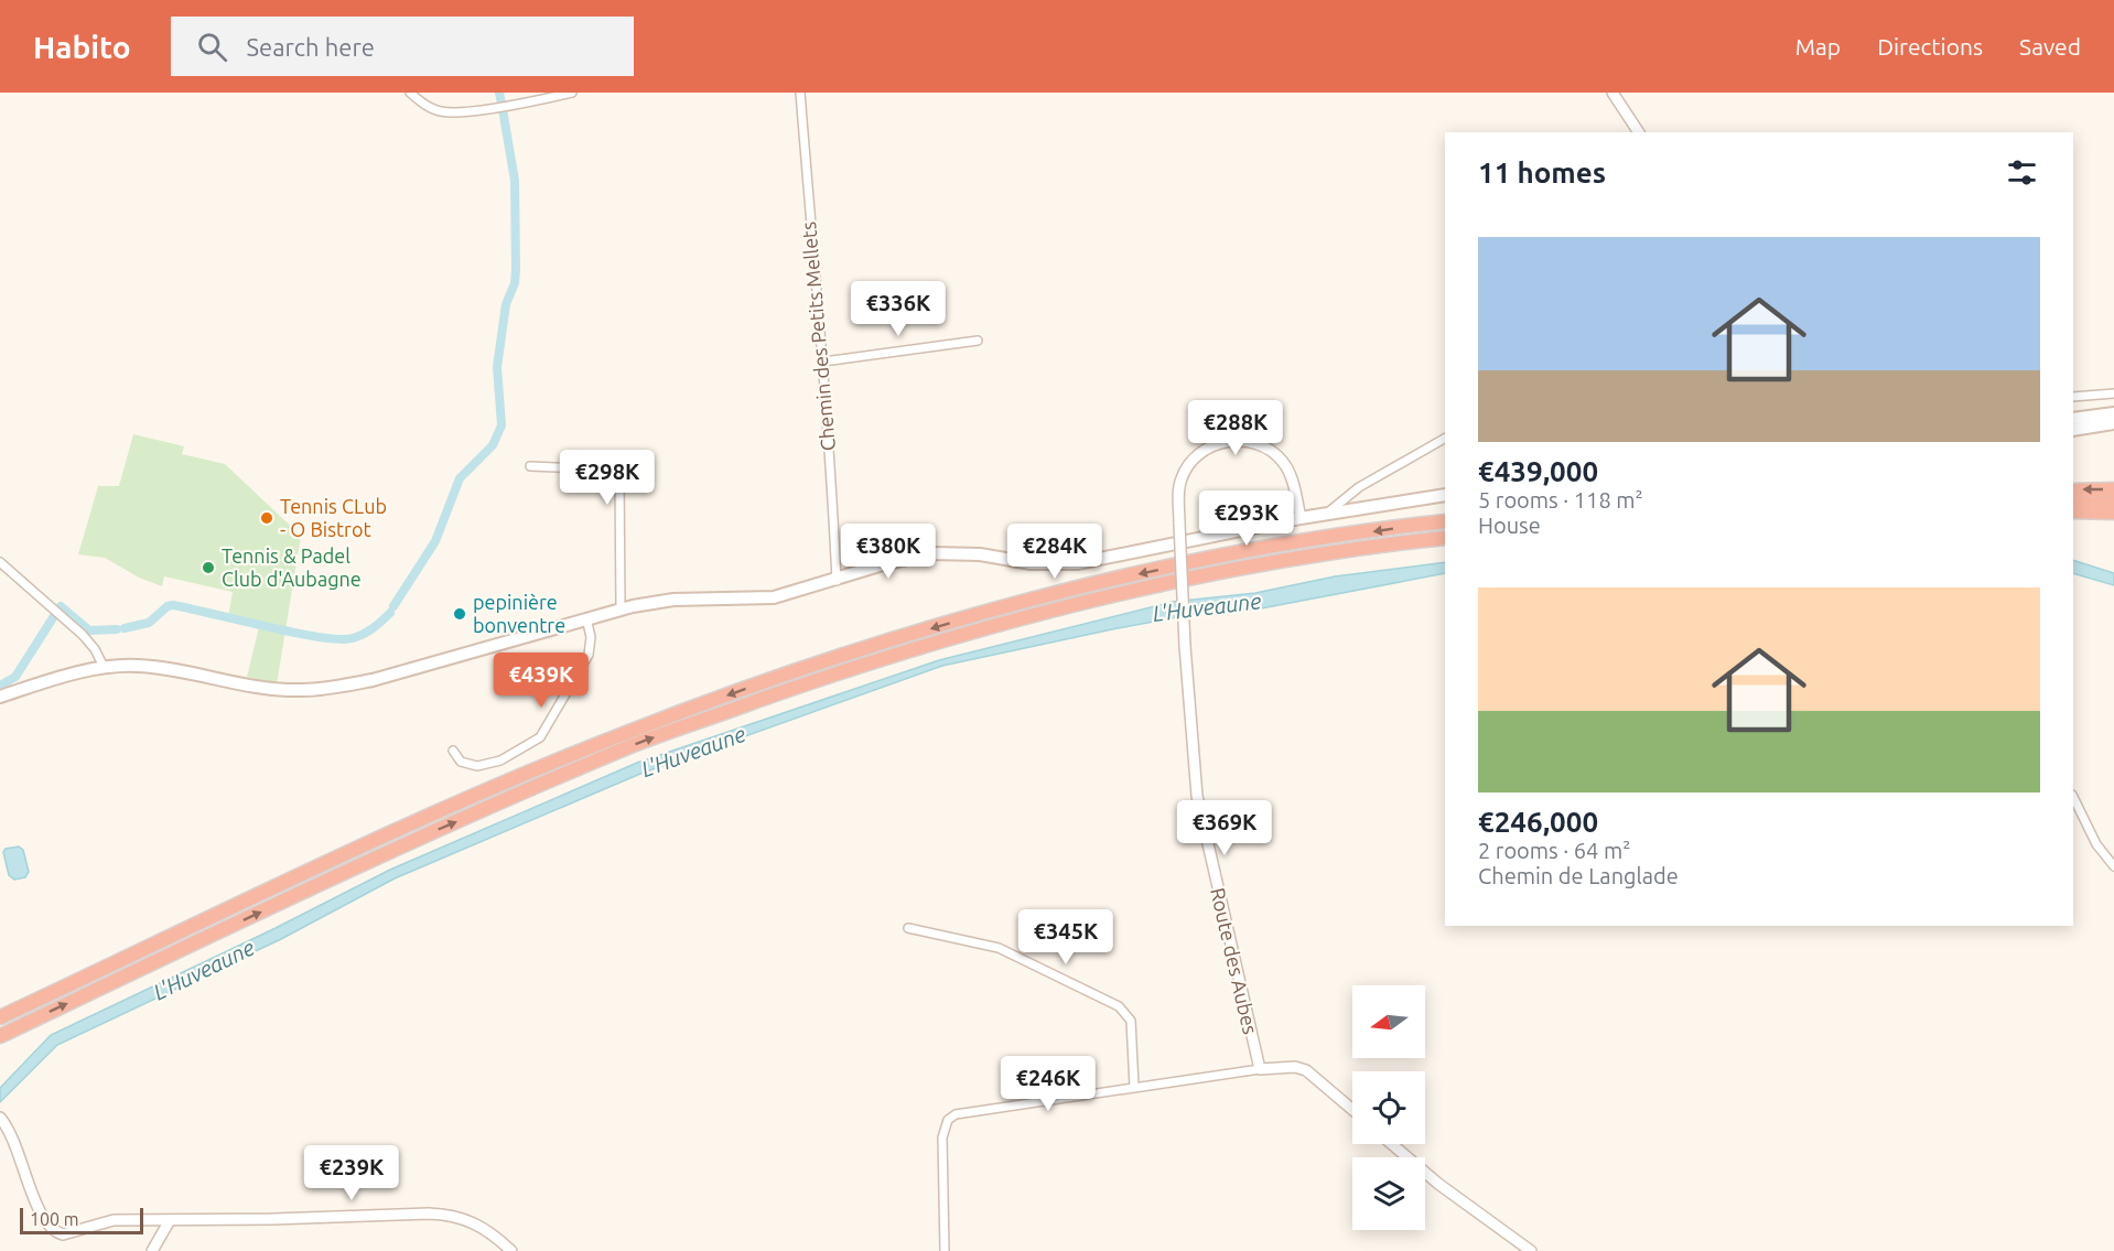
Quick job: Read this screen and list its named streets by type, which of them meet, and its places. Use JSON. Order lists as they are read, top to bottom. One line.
{"streets":{"street":["Chemin des Petits Mellets","Route des Aubes"]},"water":["L'Huveaune"],"places":["Tennis CLub - O Bistrot","Tennis & Padel Club d'Aubagne","pepinière bonventre"],"scale_bar":"100 m","north":"left","page":{"header":"Habito","search":"Search here","nav":["Map","Directions","Saved"],"heading":"11 homes","list":[{"name":"€439,000","note":"5 rooms · 118 m² · House"},{"name":"€246,000","note":"2 rooms · 64 m² · Chemin de Langlade"}],"price":["€336K","€288K","€298K","€293K","€380K","€284K","€439K","€369K","€345K","€246K","€239K"],"scale":"100 m"}}
